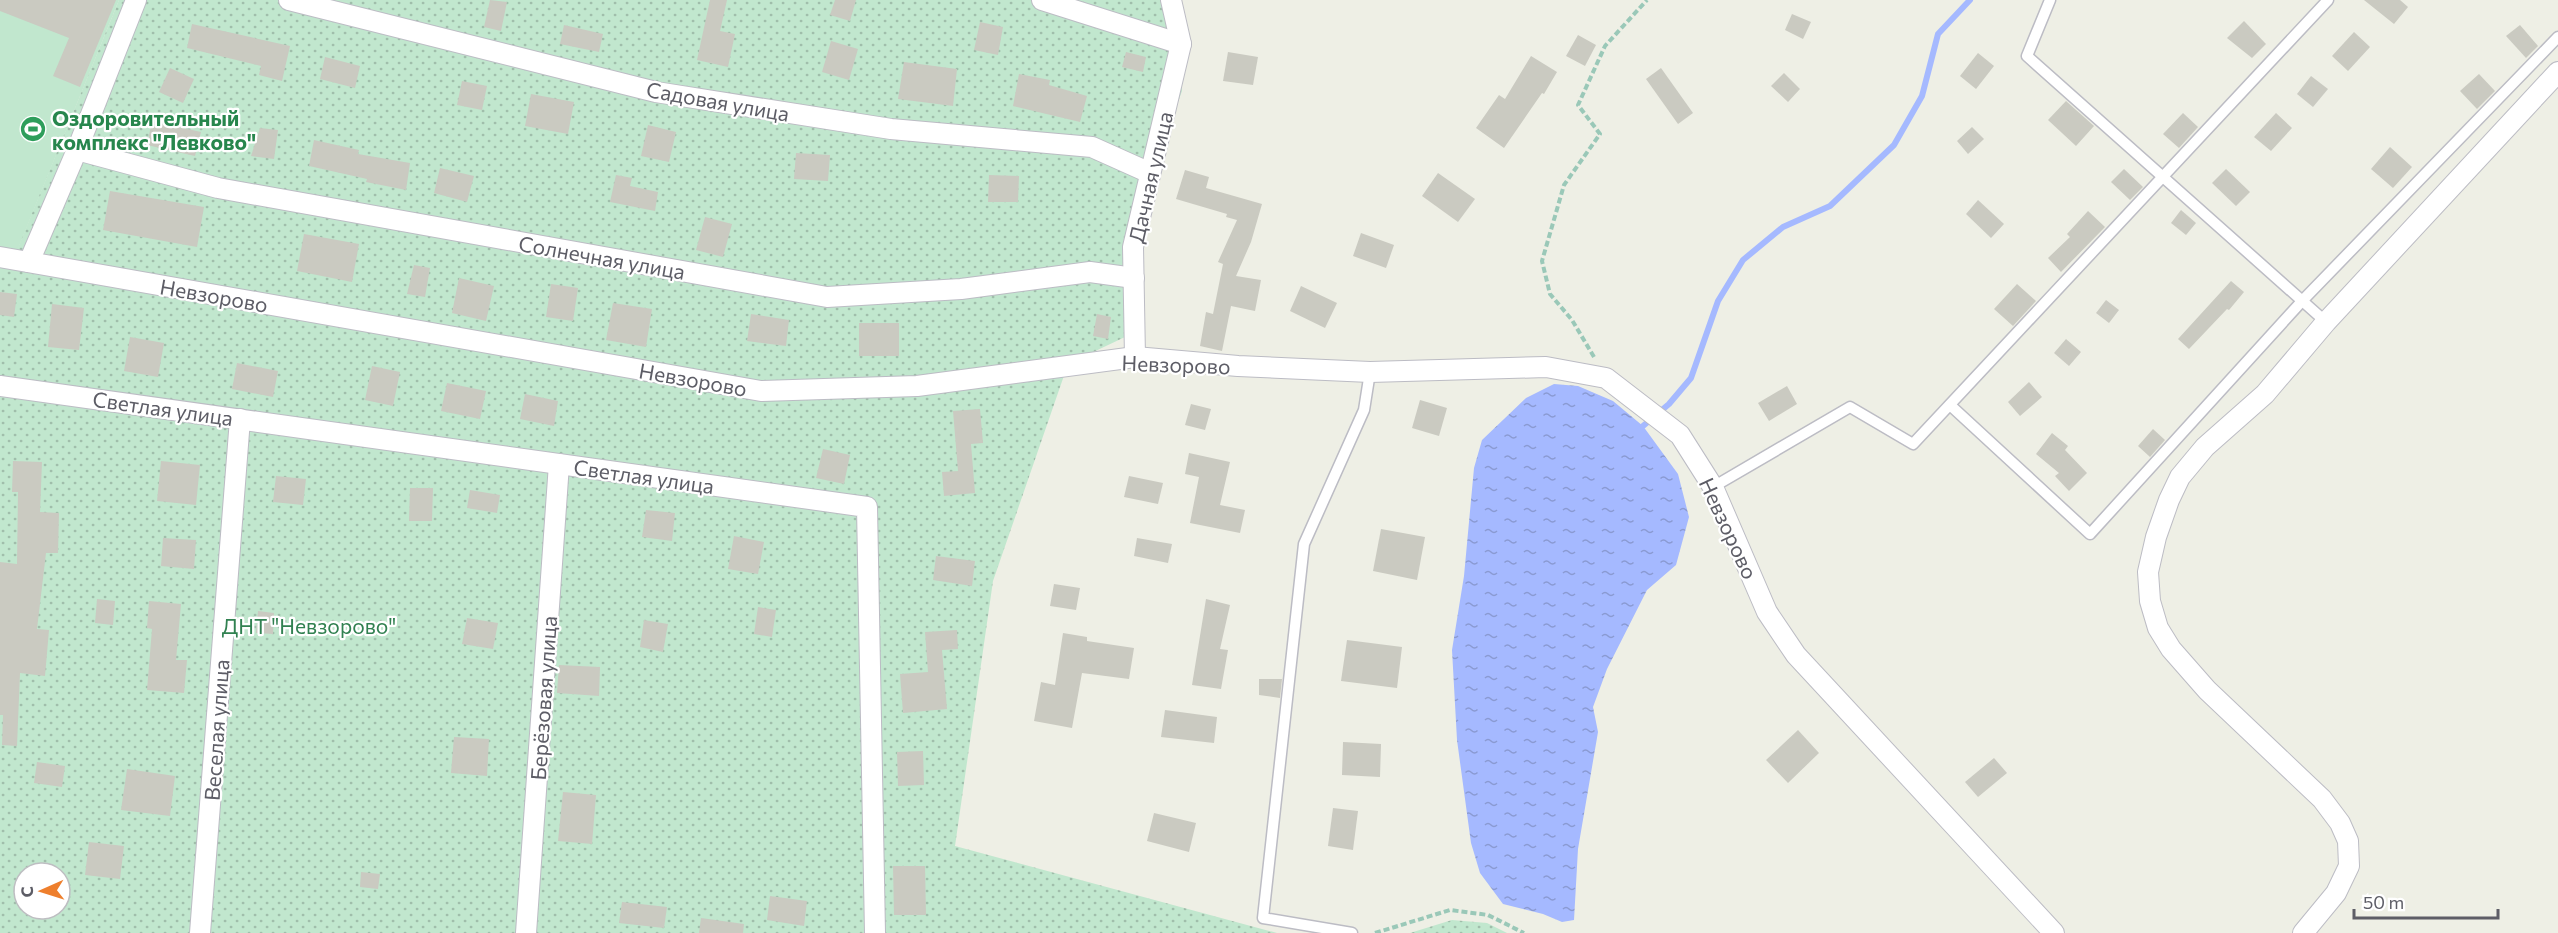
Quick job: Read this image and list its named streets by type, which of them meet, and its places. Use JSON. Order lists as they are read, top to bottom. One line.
{"streets":{"street":["Садовая улица","Дачная улица","Солнечная улица","Невзорово","Светлая улица","Берёзовая улица","Веселая улица"]},"crossings":[["Садовая улица","Дачная улица"],["Дачная улица","Солнечная улица"],["Дачная улица","Невзорово"],["Светлая улица","Берёзовая улица"],["Светлая улица","Веселая улица"]],"parks":["ДНТ \"Невзорово\""],"places":{"sports":["Оздоровительный комплекс \"Левково\""]},"scale_bar":"50 m","north":"left"}
